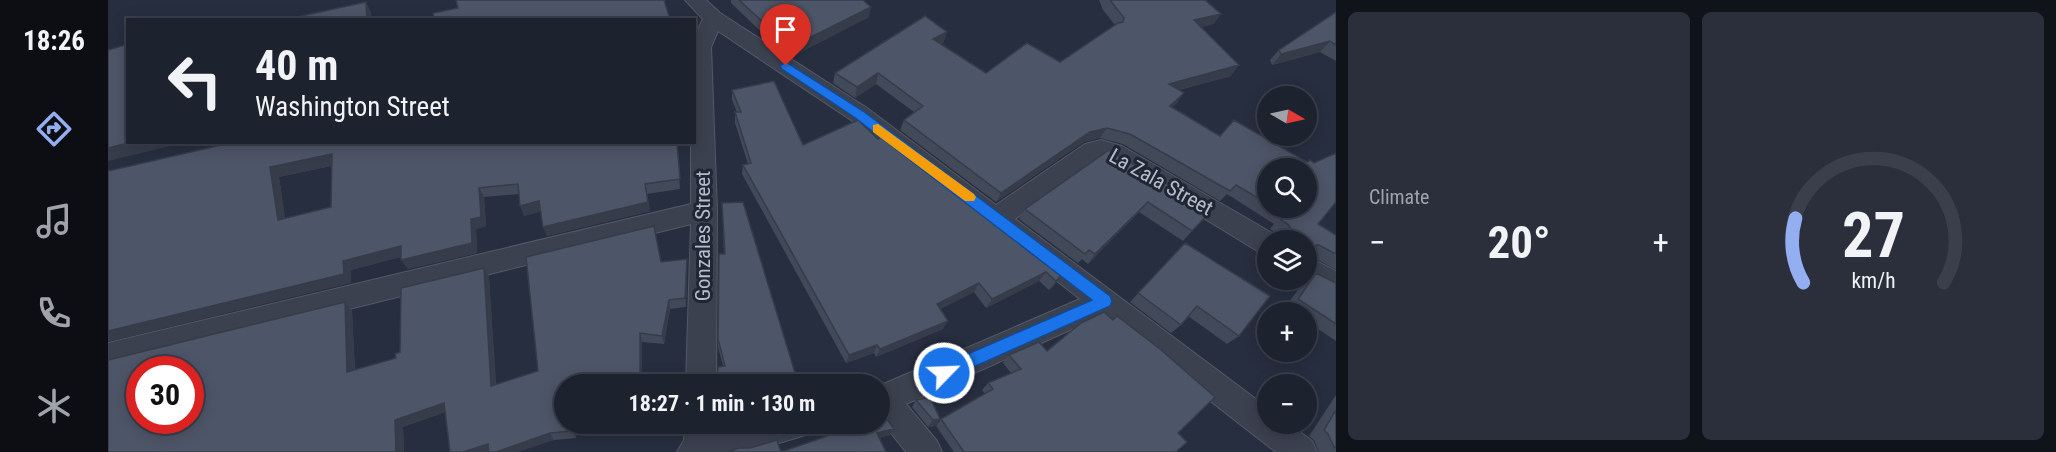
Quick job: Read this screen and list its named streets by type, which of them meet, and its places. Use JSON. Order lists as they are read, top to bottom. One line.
{"streets":{"street":["La Zala Street","Gonzales Street"]},"north":"right","page":{"tabs":"18:26","tile":"Climate","turn":["40 m","Washington Street"],"map_buttons":["+","−"],"heat":["−","20°","+"],"limit":"30","trip":"18:27 · 1 min · 130 m","gauge":["27","km/h"]}}
